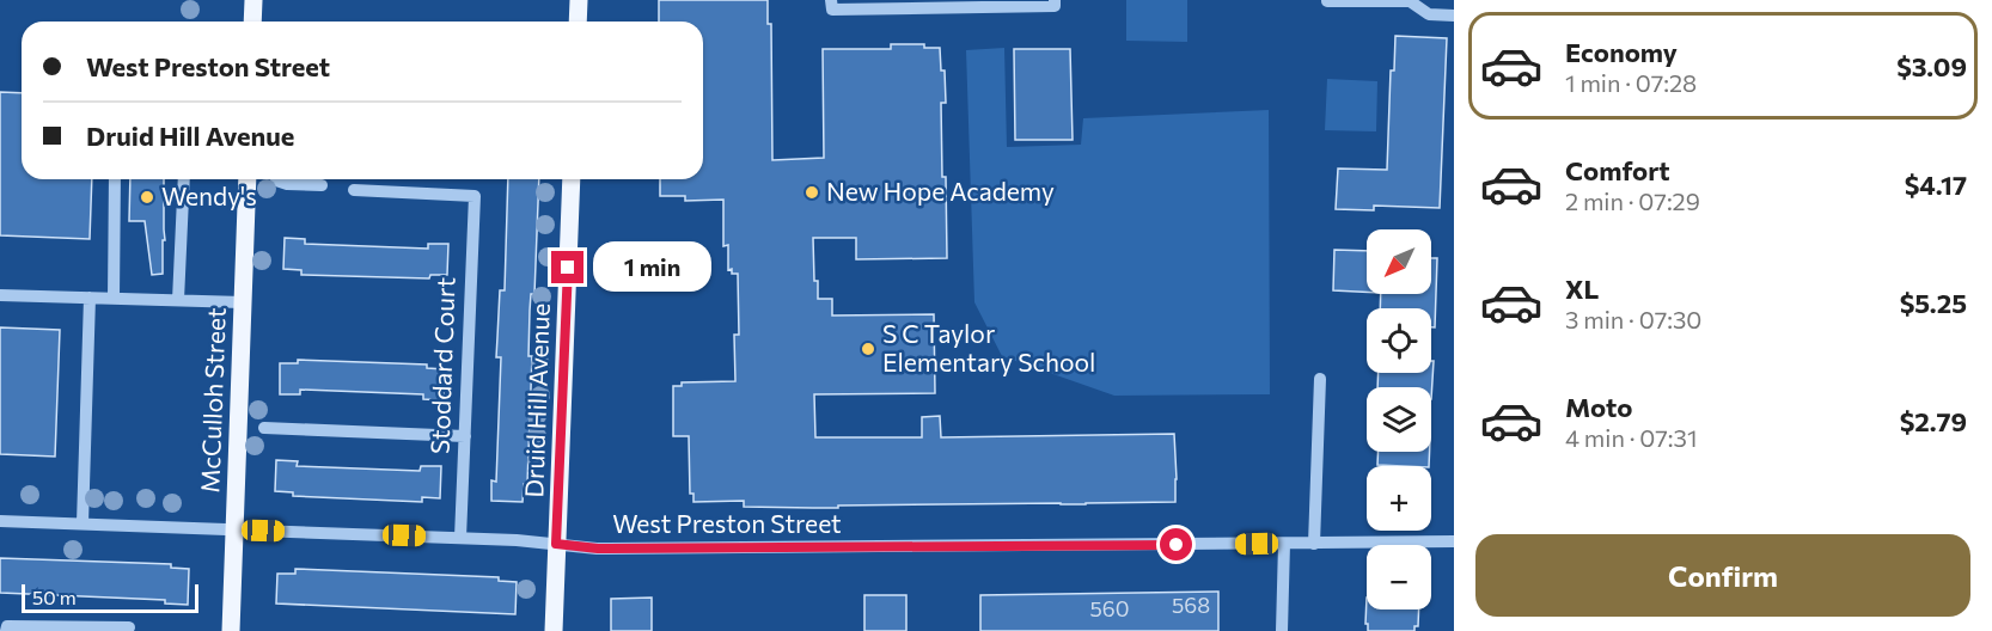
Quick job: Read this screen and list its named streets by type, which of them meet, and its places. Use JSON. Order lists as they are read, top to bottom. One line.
{"streets":{"main road":["McCulloh Street","Druid Hill Avenue"],"street":["Stoddard Court","West Preston Street"]},"crossings":[["Stoddard Court","West Preston Street"],["McCulloh Street","West Preston Street"],["Druid Hill Avenue","West Preston Street"]],"places":["New Hope Academy","Wendy's","S C Taylor Elementary School"],"house_numbers":["568","560"],"scale_bar":"50 m","north":"bottom left","page":{"list":[{"name":"Economy","note":"1 min · 07:28","value":"$3.09"},{"name":"Comfort","note":"2 min · 07:29","value":"$4.17"},{"name":"XL","note":"3 min · 07:30","value":"$5.25"},{"name":"Moto","note":"4 min · 07:31","value":"$2.79"}],"banner":["West Preston Street","Druid Hill Avenue"],"map_buttons":["+","−"],"bubble":"1 min","buttons":"Confirm","scale":"50 m"}}
